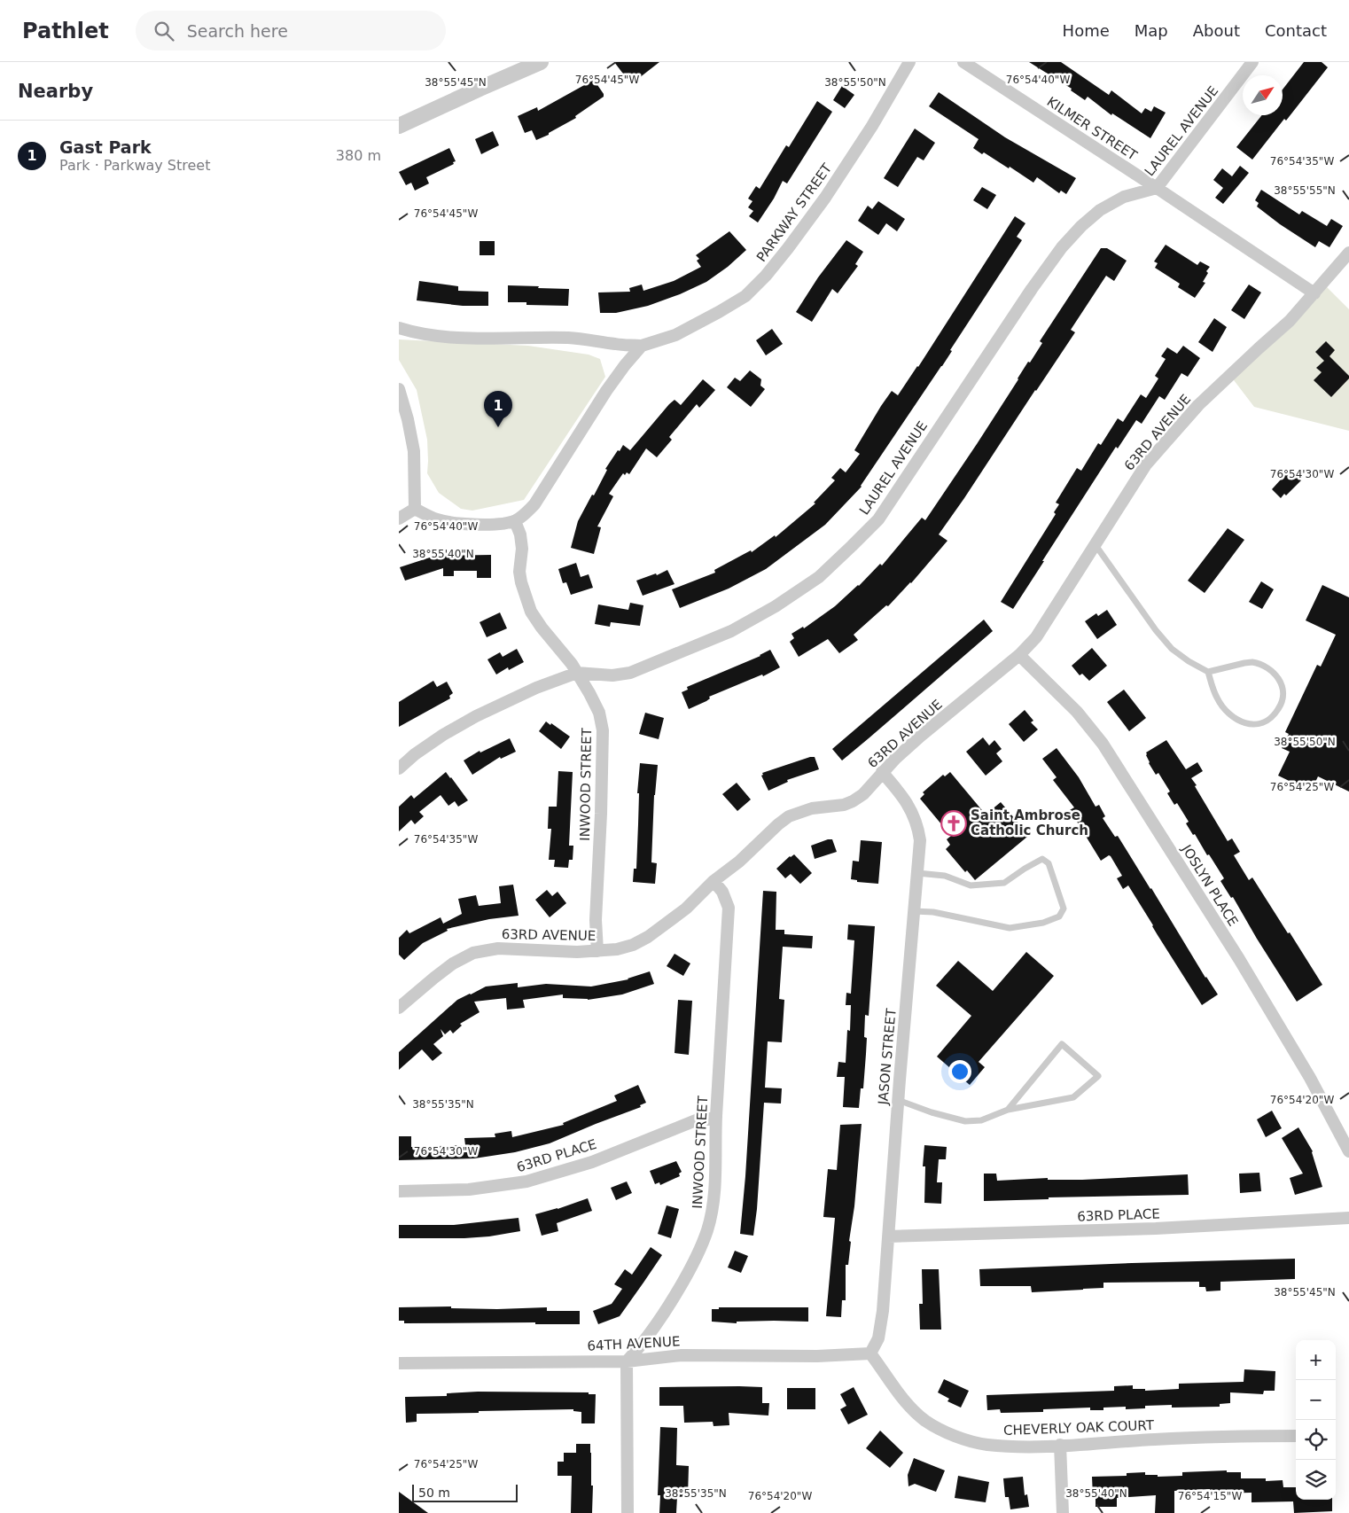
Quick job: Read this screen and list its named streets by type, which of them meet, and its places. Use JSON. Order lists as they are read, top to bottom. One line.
{"streets":{"street":["KILMER STREET","LAUREL AVENUE","PARKWAY STREET","63RD AVENUE","INWOOD STREET","JOSLYN PLACE","JASON STREET","63RD PLACE","64TH AVENUE","CHEVERLY OAK COURT"]},"crossings":[["KILMER STREET","LAUREL AVENUE"],["KILMER STREET","63RD AVENUE"],["LAUREL AVENUE","INWOOD STREET"],["63RD AVENUE","INWOOD STREET"],["63RD AVENUE","JOSLYN PLACE"],["63RD AVENUE","JASON STREET"],["INWOOD STREET","63RD PLACE"],["INWOOD STREET","64TH AVENUE"],["JASON STREET","63RD PLACE"],["JASON STREET","64TH AVENUE"],["JASON STREET","CHEVERLY OAK COURT"],["64TH AVENUE","CHEVERLY OAK COURT"]],"places":{"church":["Saint Ambrose Catholic Church"]},"scale_bar":"50 m","north":"top right","page":{"header":"Pathlet","search":"Search here","nav":["Home","Map","About","Contact"],"heading":"Nearby","list":[{"mark":"1","name":"Gast Park","note":"Park · Parkway Street","value":"380 m"}],"pins":"1","map_buttons":["+","−"],"scale":"50 m"},"coordinates":["76°54'40\"W","76°54'45\"W","38°55'45\"N","38°55'50\"N","76°54'35\"W","38°55'55\"N","76°54'30\"W","38°55'40\"N","76°54'25\"W","76°54'20\"W","38°55'35\"N","76°54'15\"W"]}
